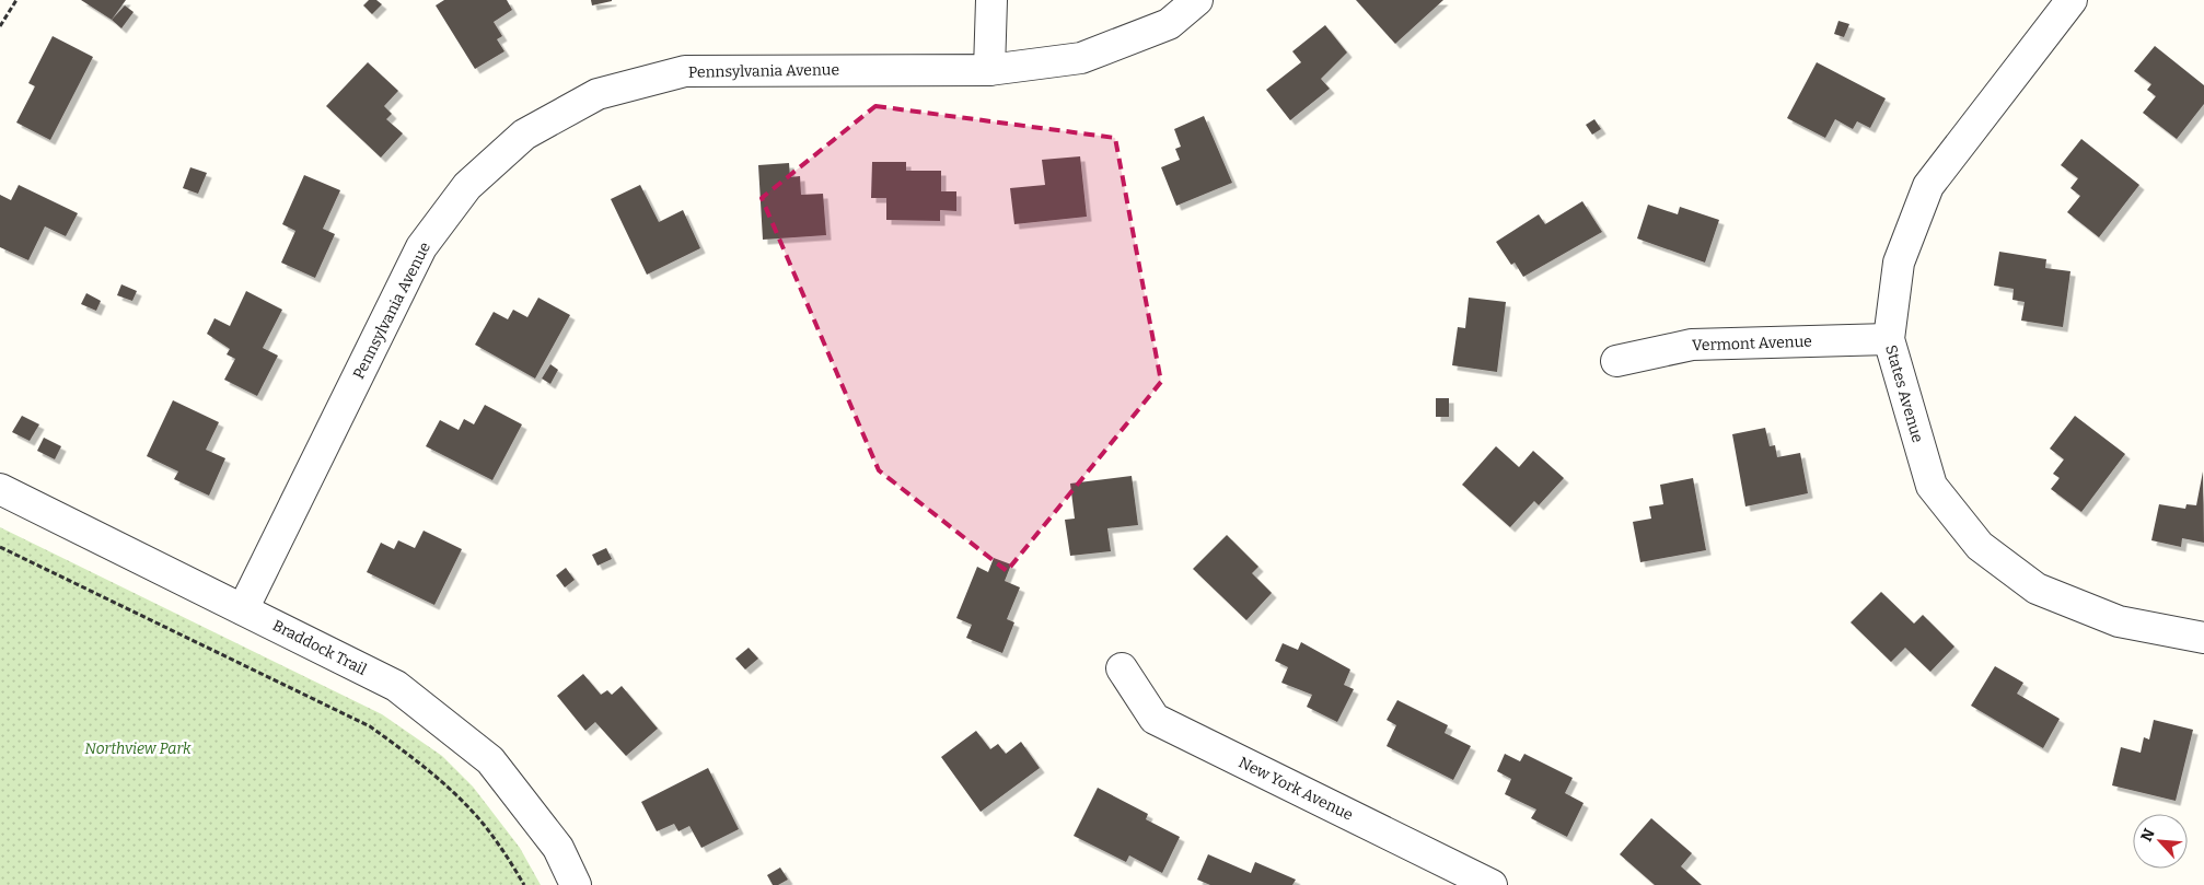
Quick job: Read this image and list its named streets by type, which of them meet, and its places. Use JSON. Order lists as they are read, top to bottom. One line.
{"streets":{"street":["Pennsylvania Avenue","Vermont Avenue","States Avenue","Braddock Trail","New York Avenue"]},"crossings":[["Pennsylvania Avenue","Braddock Trail"],["Vermont Avenue","States Avenue"]],"parks":["Northview Park"],"north":"top left"}
